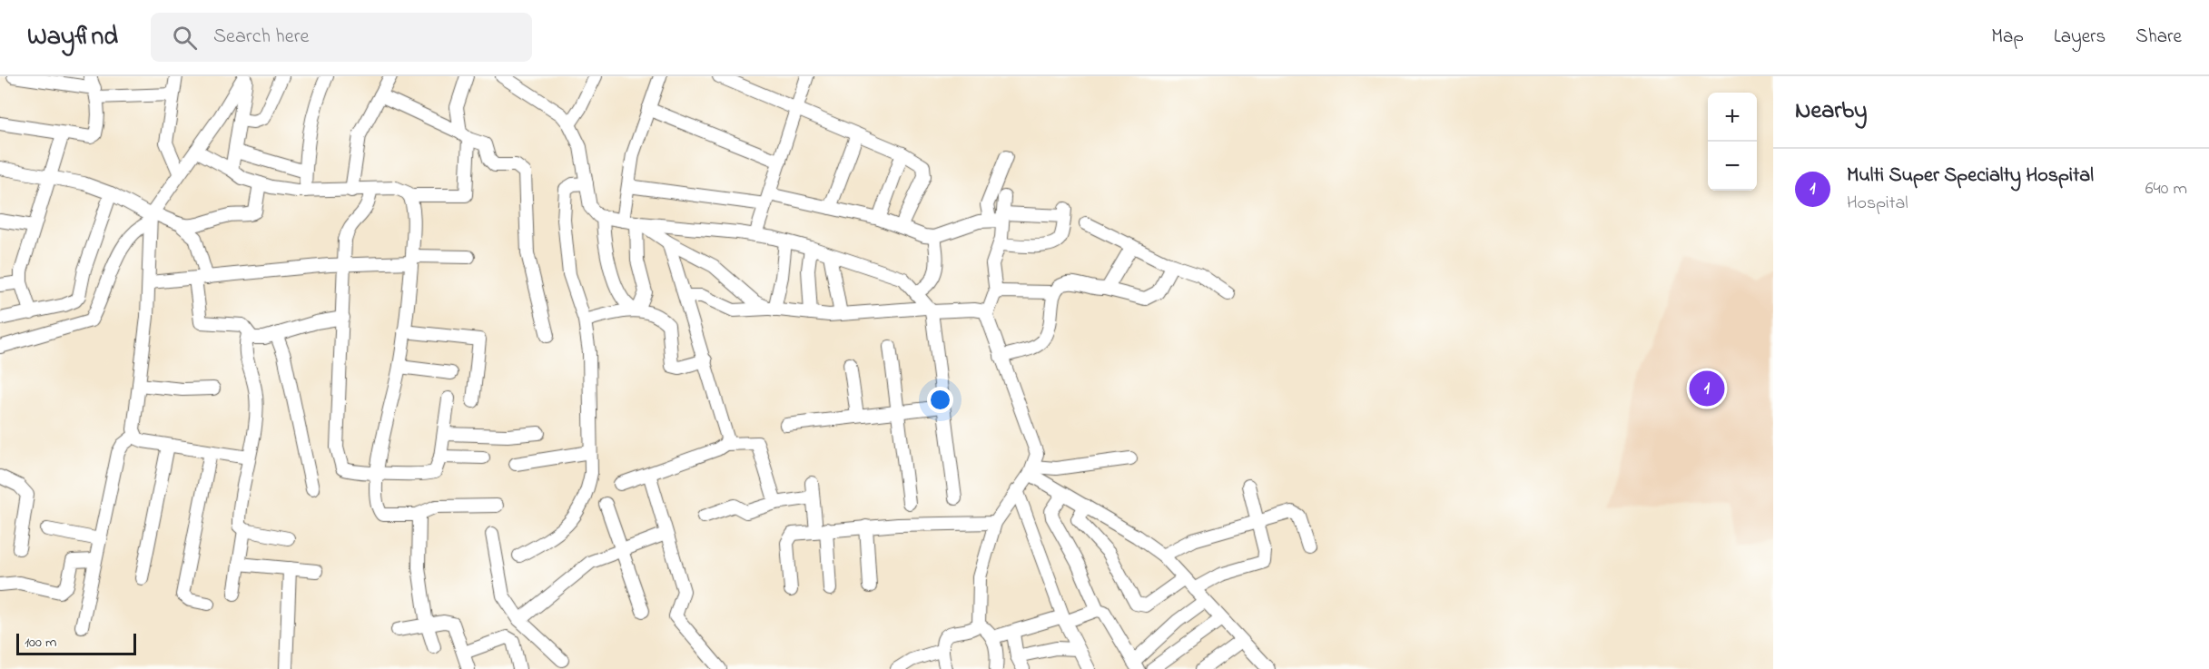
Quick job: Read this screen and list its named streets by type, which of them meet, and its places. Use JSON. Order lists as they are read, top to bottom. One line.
{"scale_bar":"100 m","page":{"header":"Wayfind","search":"Search here","nav":["Map","Layers","Share"],"heading":"Nearby","map_buttons":["+","−"],"list":[{"mark":"1","name":"Multi Super Specialty Hospital","note":"Hospital","value":"640 m"}],"pins":"1","scale":"100 m"}}
